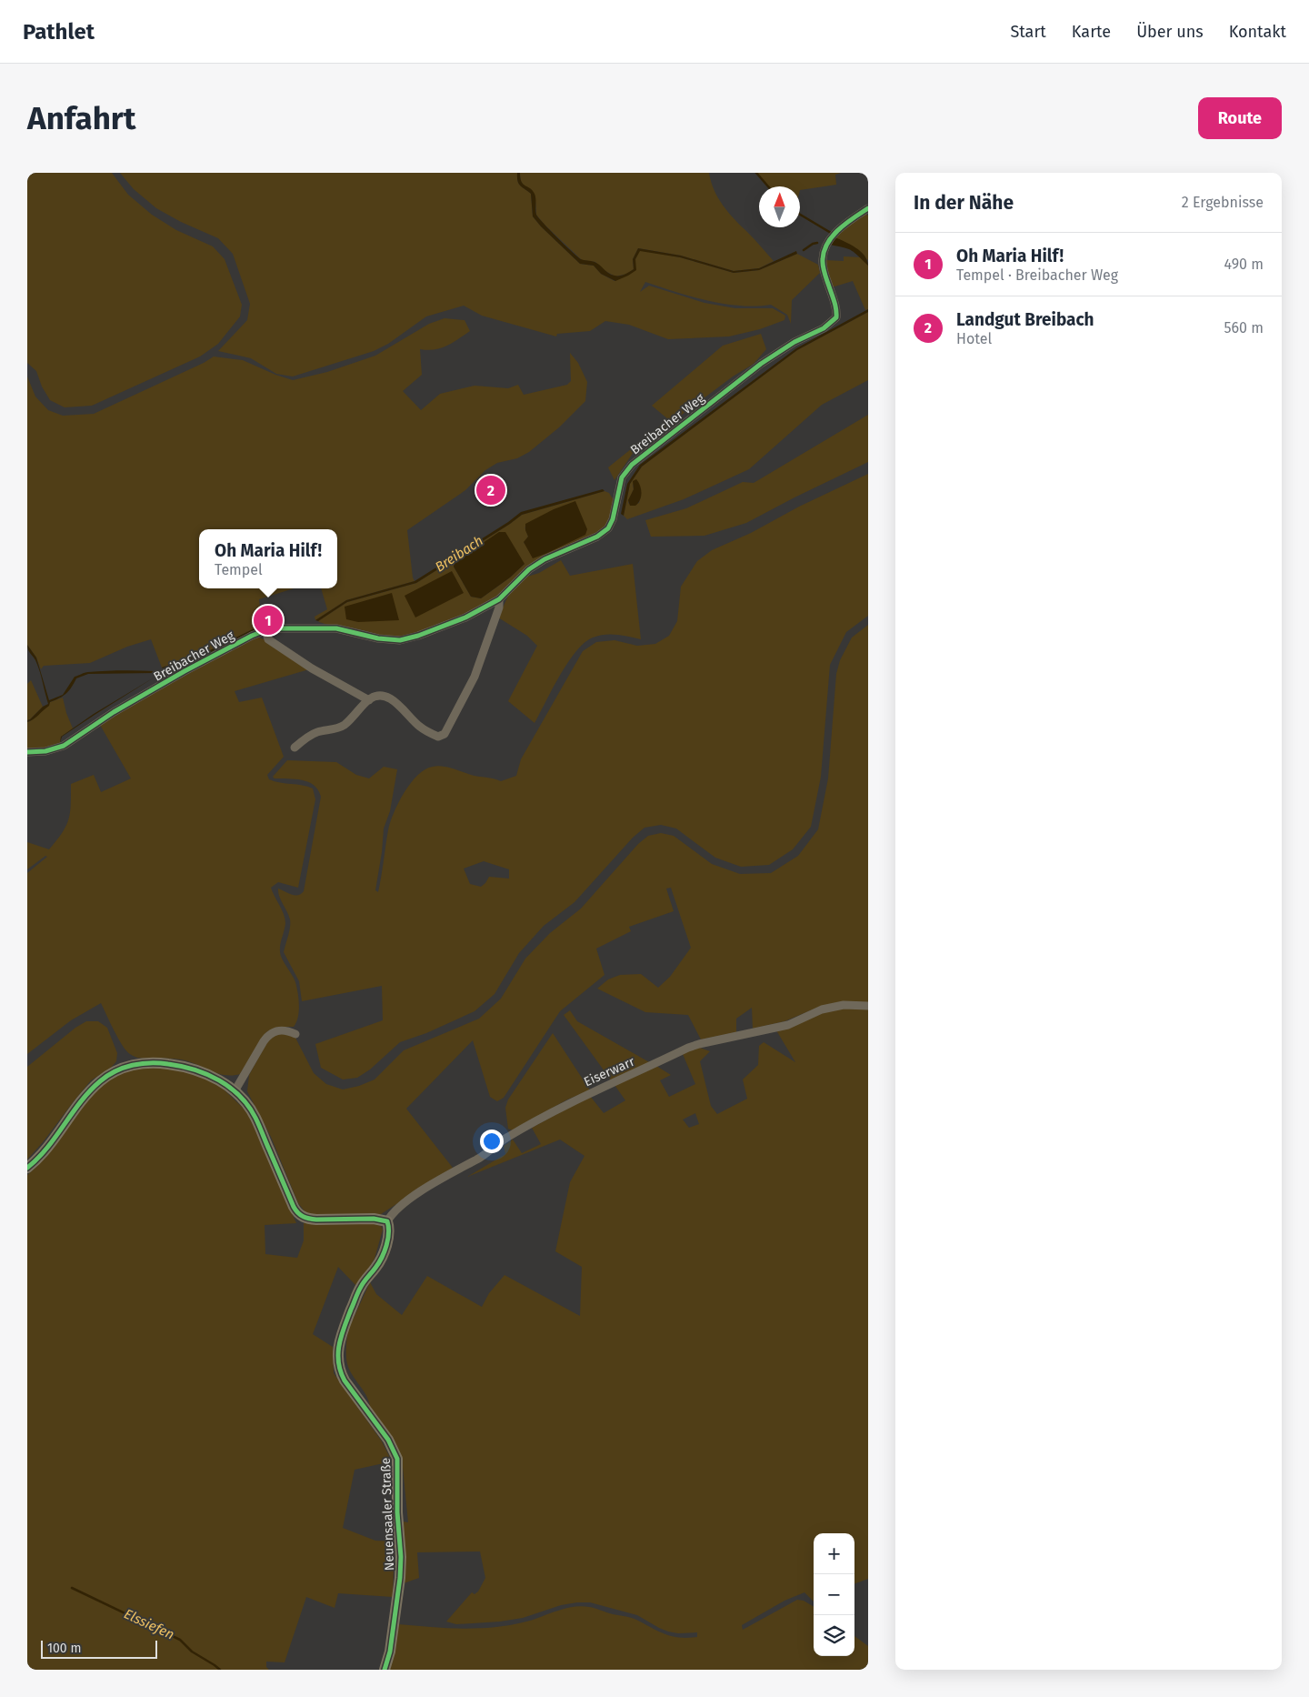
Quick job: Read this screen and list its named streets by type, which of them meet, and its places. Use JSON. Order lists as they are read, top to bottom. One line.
{"streets":{"street":["Breibacher Weg","Eiserwarr","Neuensaaler Straße"]},"crossings":[["Eiserwarr","Neuensaaler Straße"]],"water":["Breibach","Elssiefen"],"scale_bar":"100 m","north":"top","page":{"header":"Pathlet","nav":["Start","Karte","Über uns","Kontakt"],"buttons":"Route","title":"Anfahrt","heading":["In der Nähe","2 Ergebnisse"],"list":[{"mark":"1","name":"Oh Maria Hilf!","note":"Tempel · Breibacher Weg","value":"490 m"},{"mark":"2","name":"Landgut Breibach","note":"Hotel","value":"560 m"}],"pins":["2","1"],"popup":["Oh Maria Hilf!","Tempel"],"map_buttons":["+","−"],"scale":"100 m"}}
